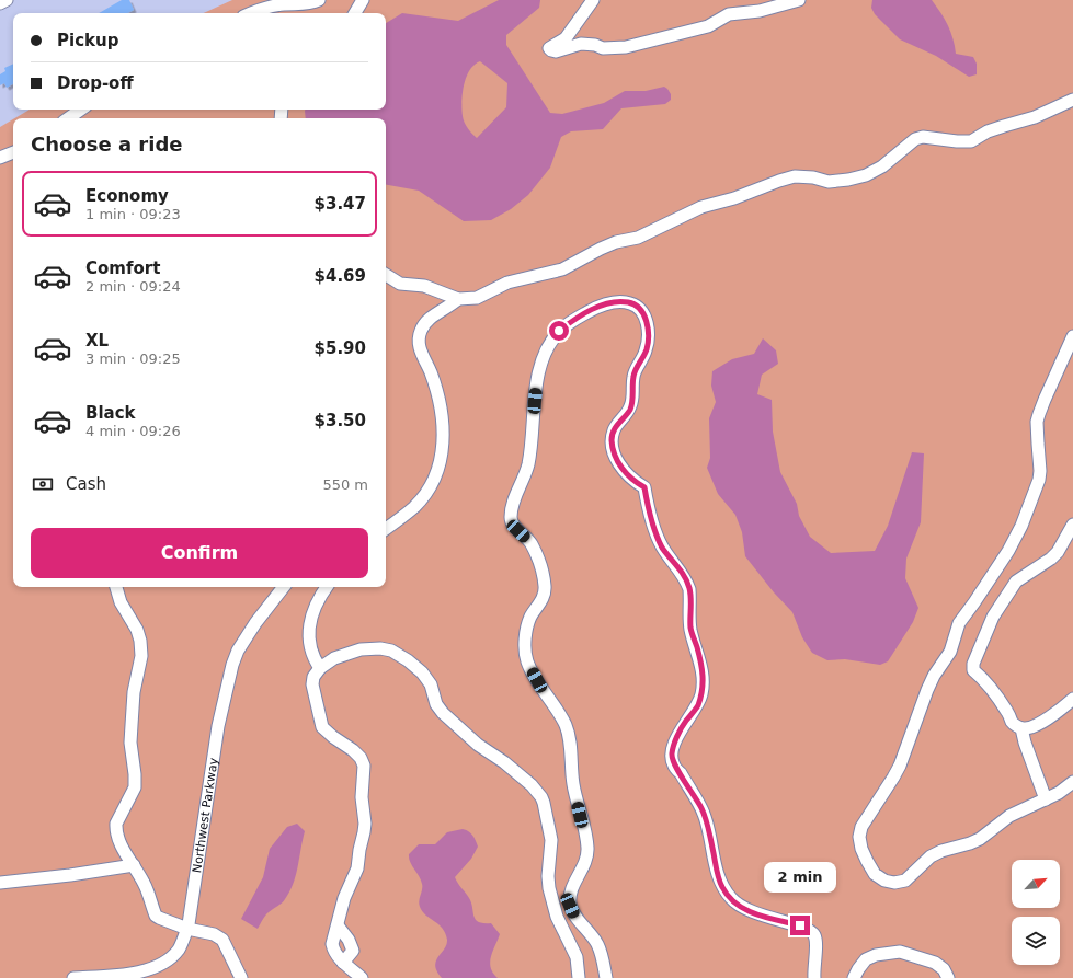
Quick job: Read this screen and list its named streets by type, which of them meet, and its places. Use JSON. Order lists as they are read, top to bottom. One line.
{"streets":{"street":["Northwest Parkway"]},"north":"top right","page":{"banner":["Pickup","Drop-off"],"heading":"Choose a ride","list":[{"name":"Economy","note":"1 min · 09:23","value":"$3.47"},{"name":"Comfort","note":"2 min · 09:24","value":"$4.69"},{"name":"XL","note":"3 min · 09:25","value":"$5.90"},{"name":"Black","note":"4 min · 09:26","value":"$3.50"}],"pay":["Cash","550 m"],"buttons":"Confirm","bubble":"2 min"}}
